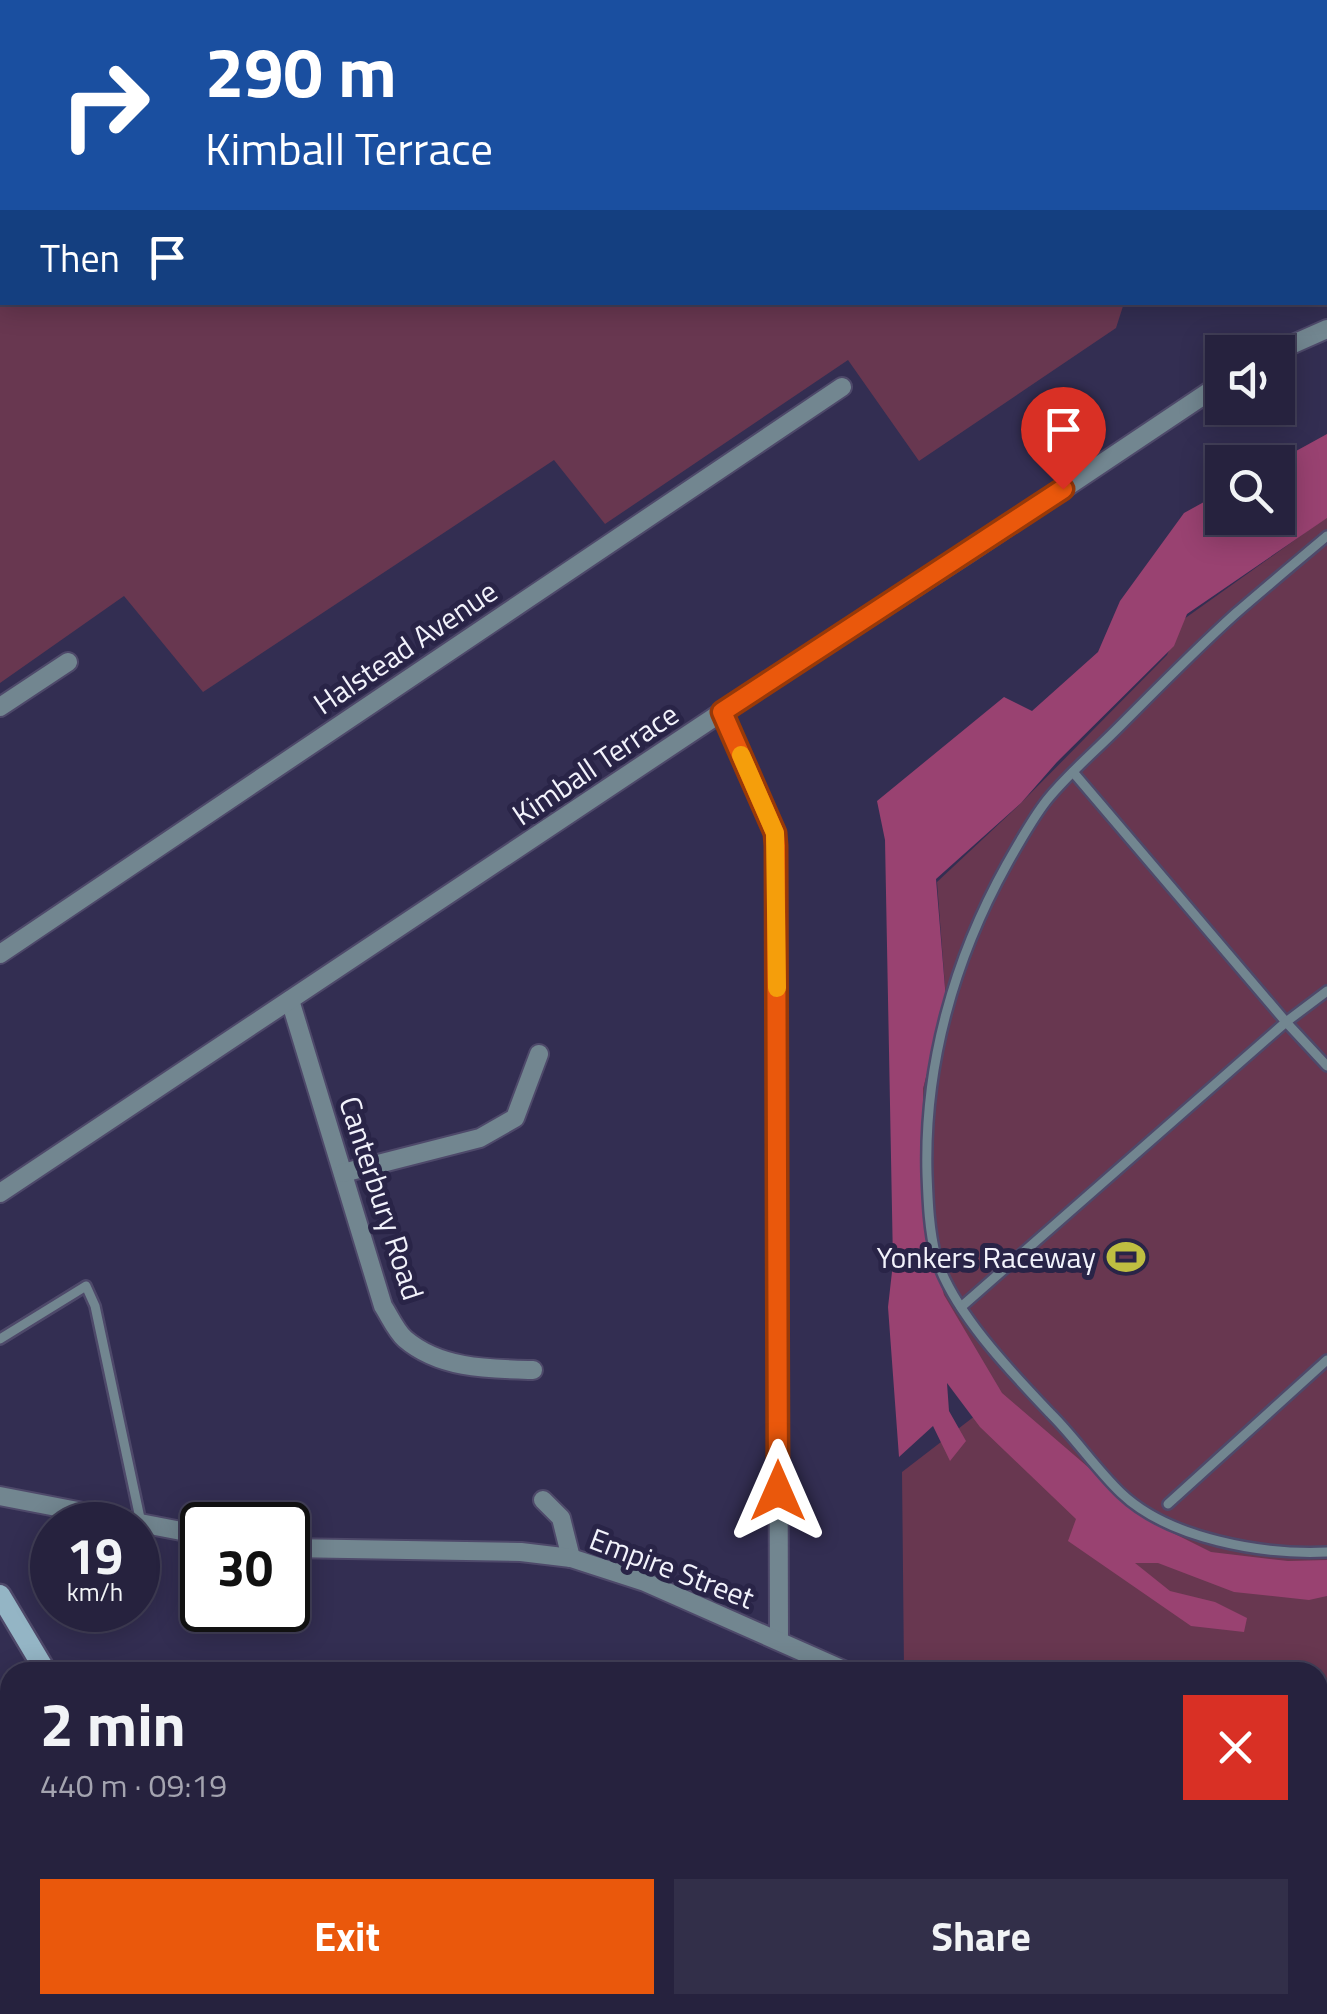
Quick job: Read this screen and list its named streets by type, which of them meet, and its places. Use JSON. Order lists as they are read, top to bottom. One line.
{"streets":{"street":["Halstead Avenue","Kimball Terrace","Canterbury Road","Empire Street"]},"crossings":[["Kimball Terrace","Canterbury Road"]],"places":{"sports":["Yonkers Raceway"]},"page":{"turn":["290 m","Kimball Terrace"],"then":"Then","speed":"19 km/h","limit":"30","heading":["2 min","440 m · 09:19"],"buttons":["Exit","Share"]}}
